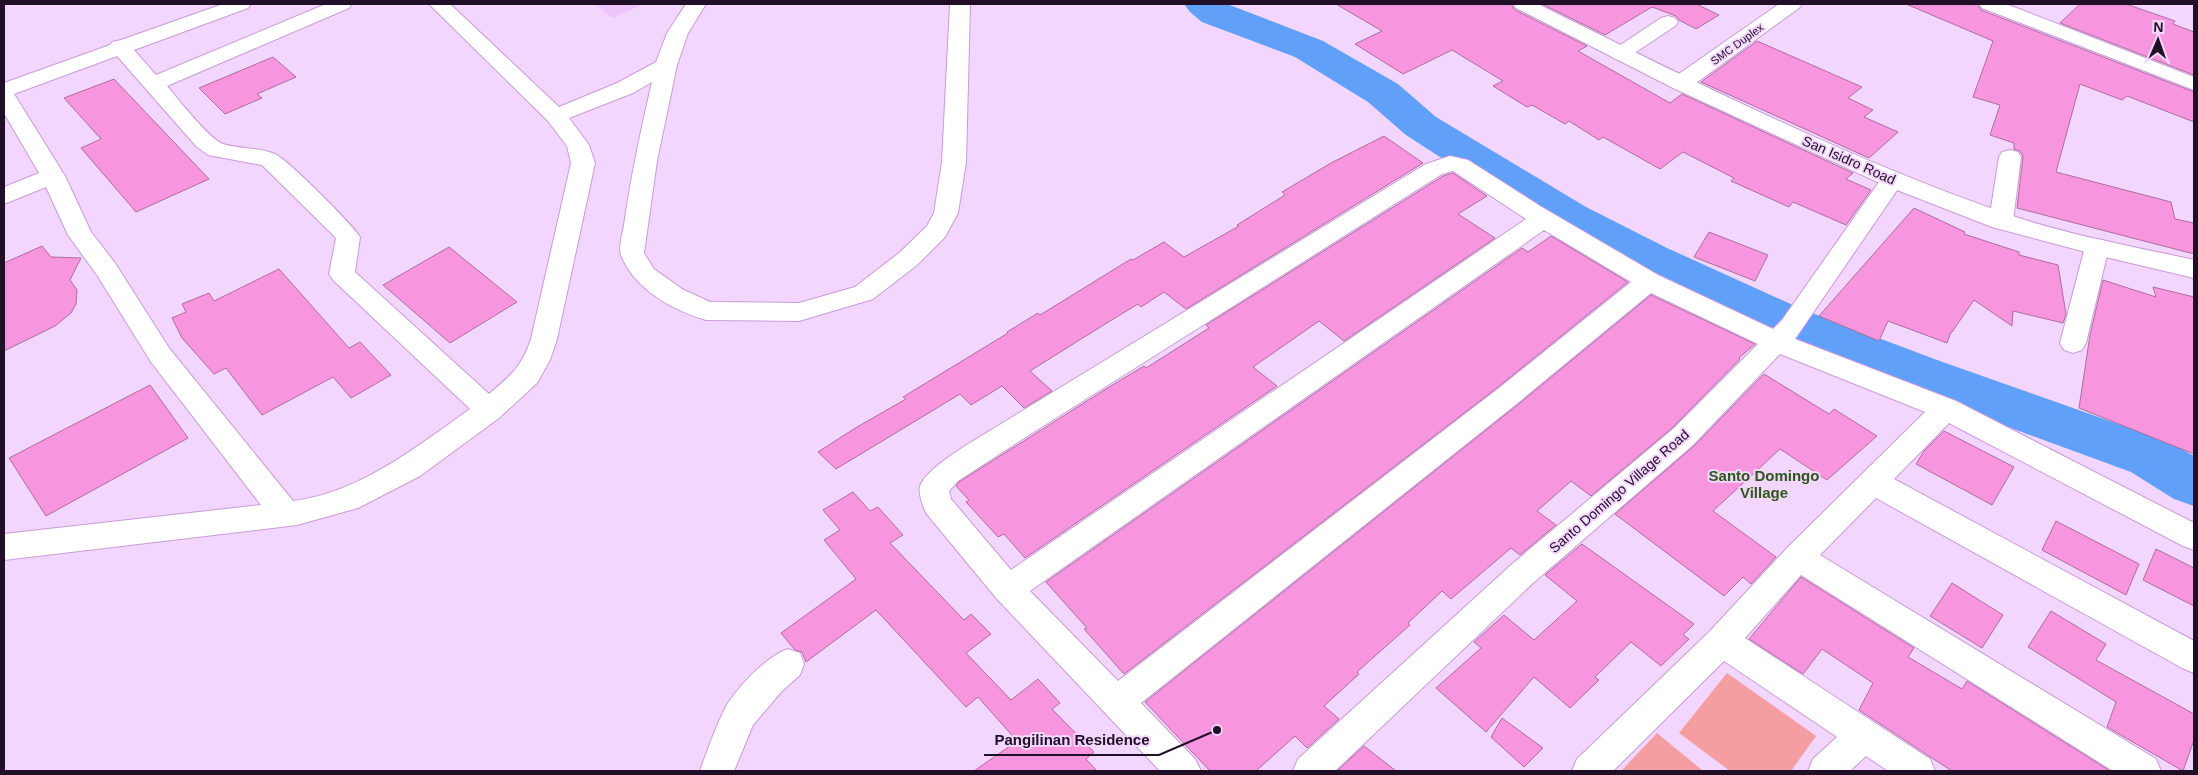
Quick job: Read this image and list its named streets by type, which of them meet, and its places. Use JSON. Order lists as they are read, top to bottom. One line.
{"streets":{"street":["SMC Duplex","San Isidro Road","Santo Domingo Village Road"]},"crossings":[["SMC Duplex","San Isidro Road"],["San Isidro Road","Santo Domingo Village Road"]],"districts":["Santo Domingo Village"],"places":["Pangilinan Residence"],"north":"top"}
